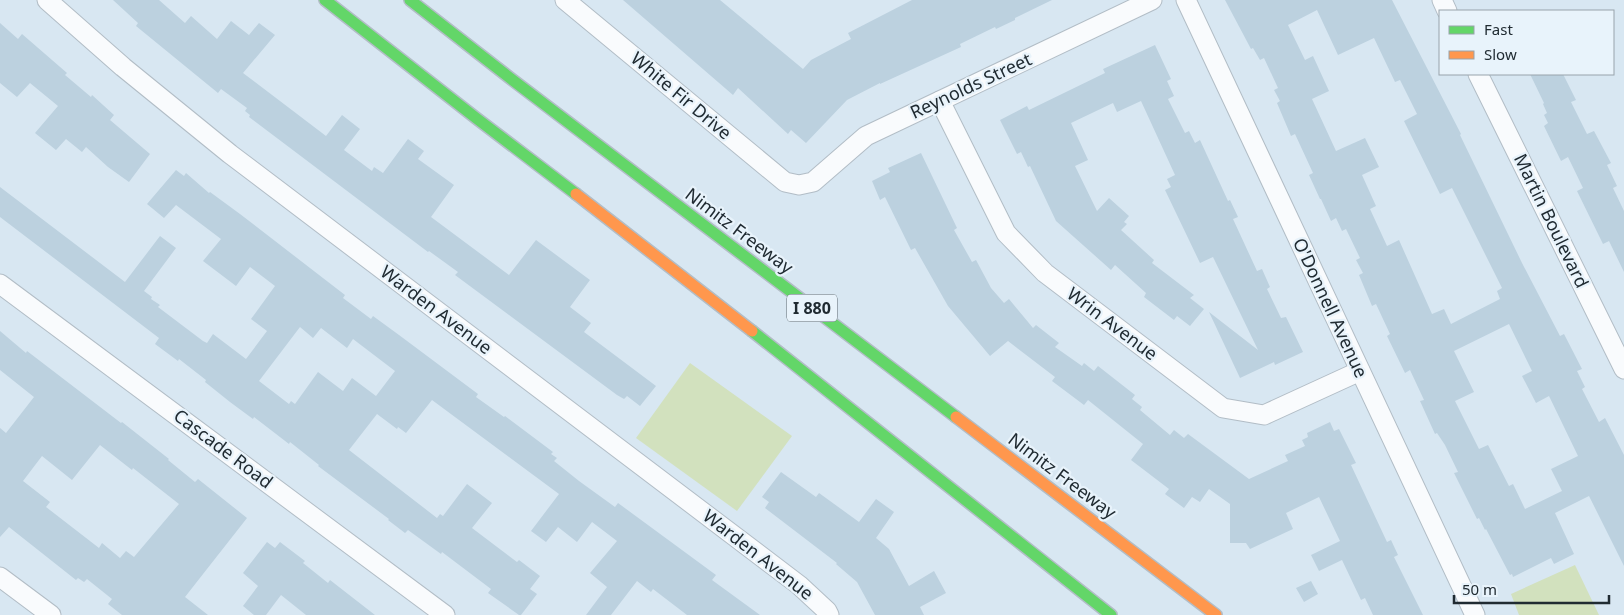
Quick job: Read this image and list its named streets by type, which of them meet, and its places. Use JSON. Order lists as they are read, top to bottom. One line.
{"streets":{"highway":["Nimitz Freeway","I 880"],"street":["Reynolds Street","White Fir Drive","Martin Boulevard","O'Donnell Avenue","Warden Avenue","Wrin Avenue","Cascade Road"]},"crossings":[["Reynolds Street","White Fir Drive"],["Reynolds Street","Wrin Avenue"],["O'Donnell Avenue","Wrin Avenue"]],"legend":["Fast","Slow"],"scale_bar":"50 m"}
